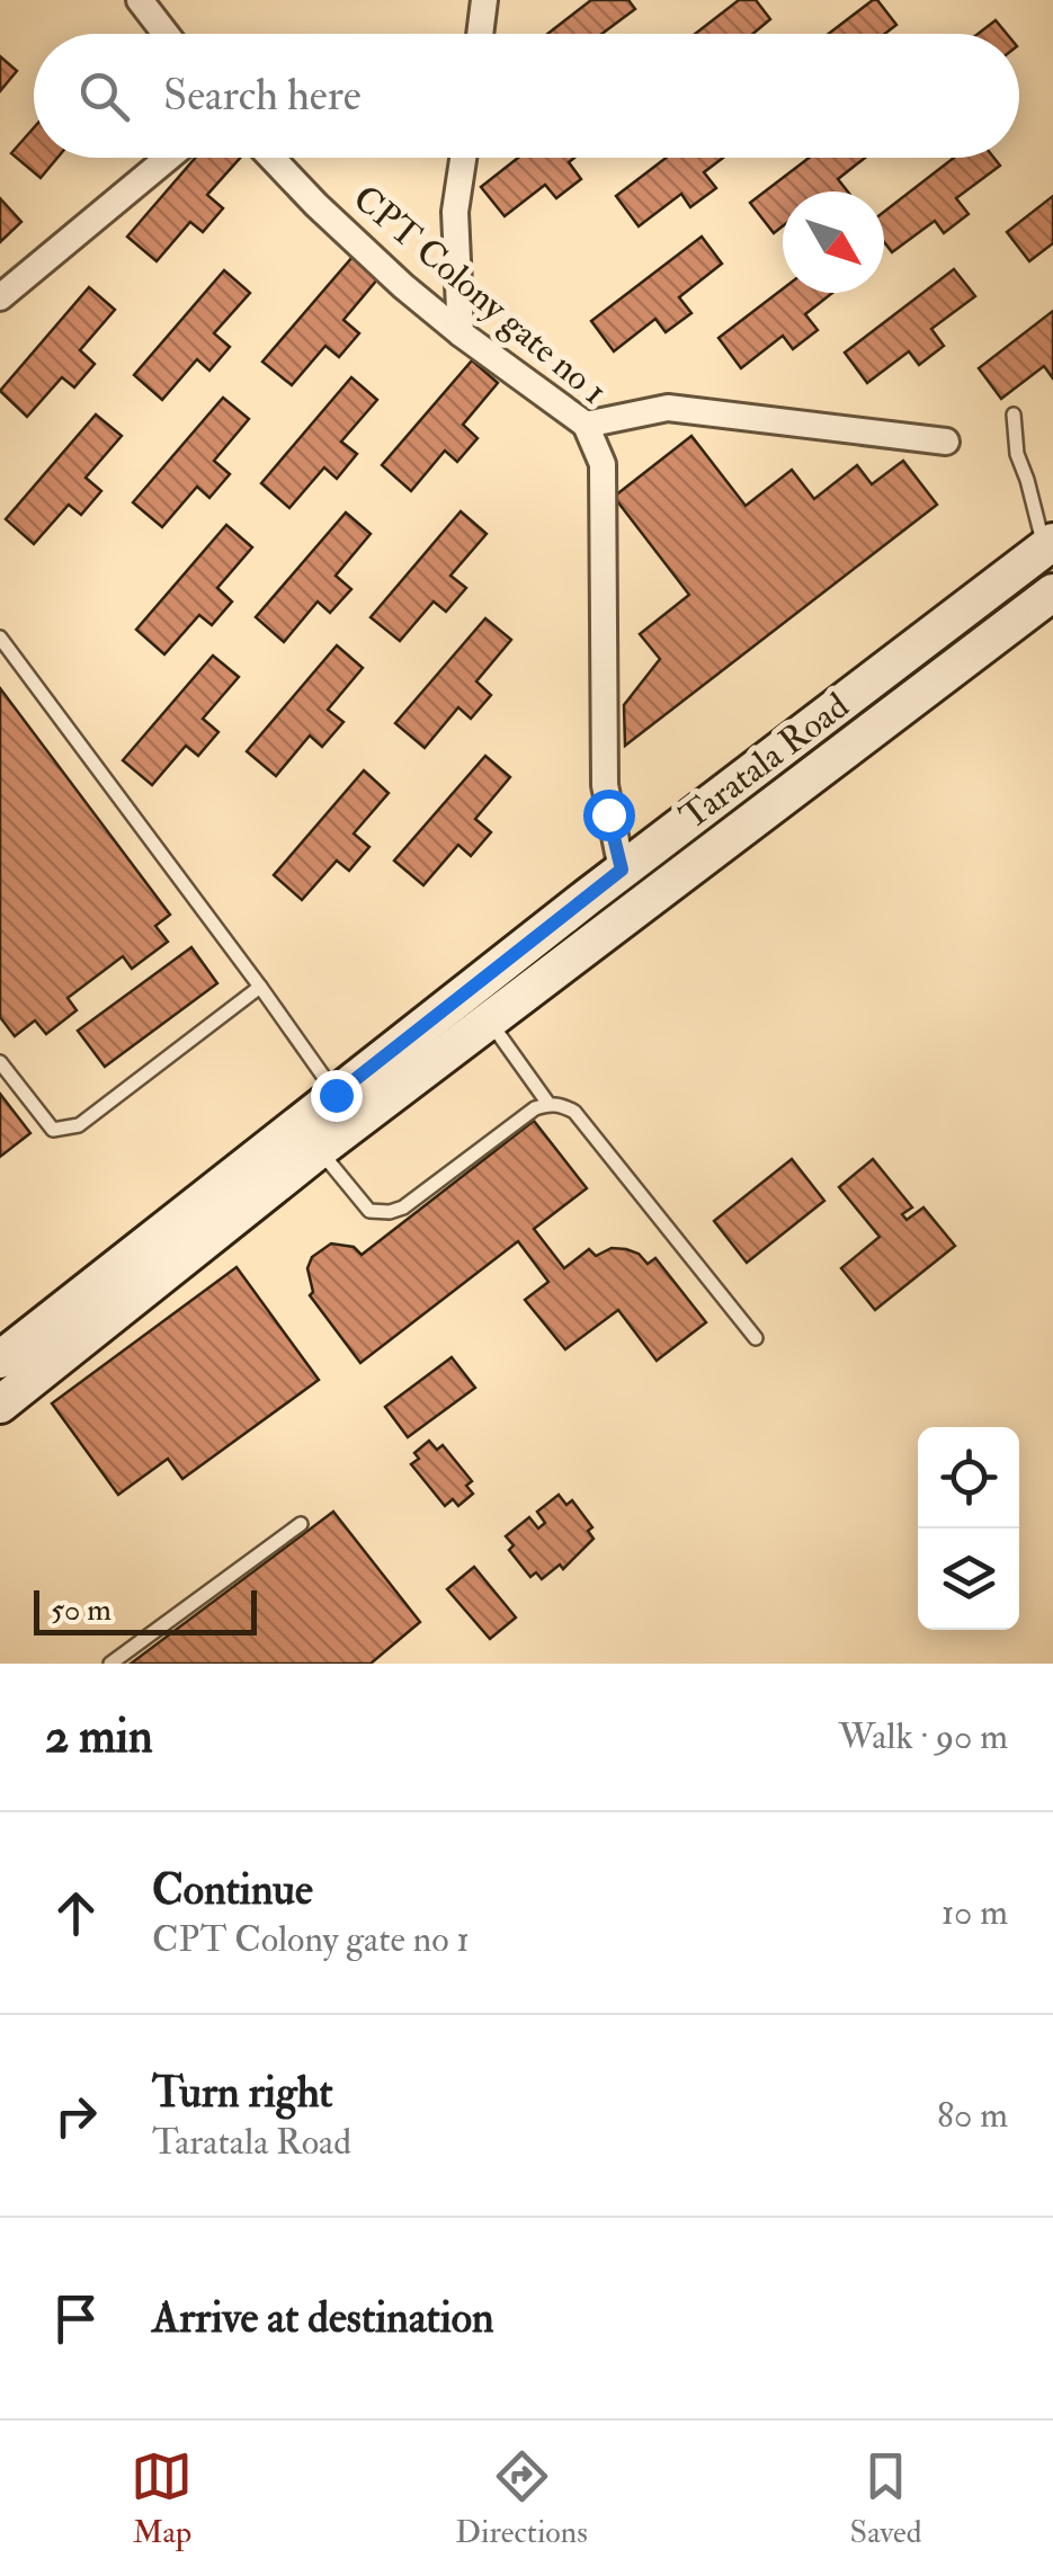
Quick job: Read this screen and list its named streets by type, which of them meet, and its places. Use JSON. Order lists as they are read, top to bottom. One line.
{"streets":{"main road":["Taratala Road"],"street":["CPT Colony gate no 1"]},"crossings":[["CPT Colony gate no 1","Taratala Road"]],"scale_bar":"50 m","north":"bottom right","page":{"search":"Search here","scale":"50 m","heading":["2 min","Walk · 90 m"],"list":[["Continue","CPT Colony gate no 1","10 m"],["Turn right","Taratala Road","80 m"],"Arrive at destination"],"nav":["Map","Directions","Saved"]}}
